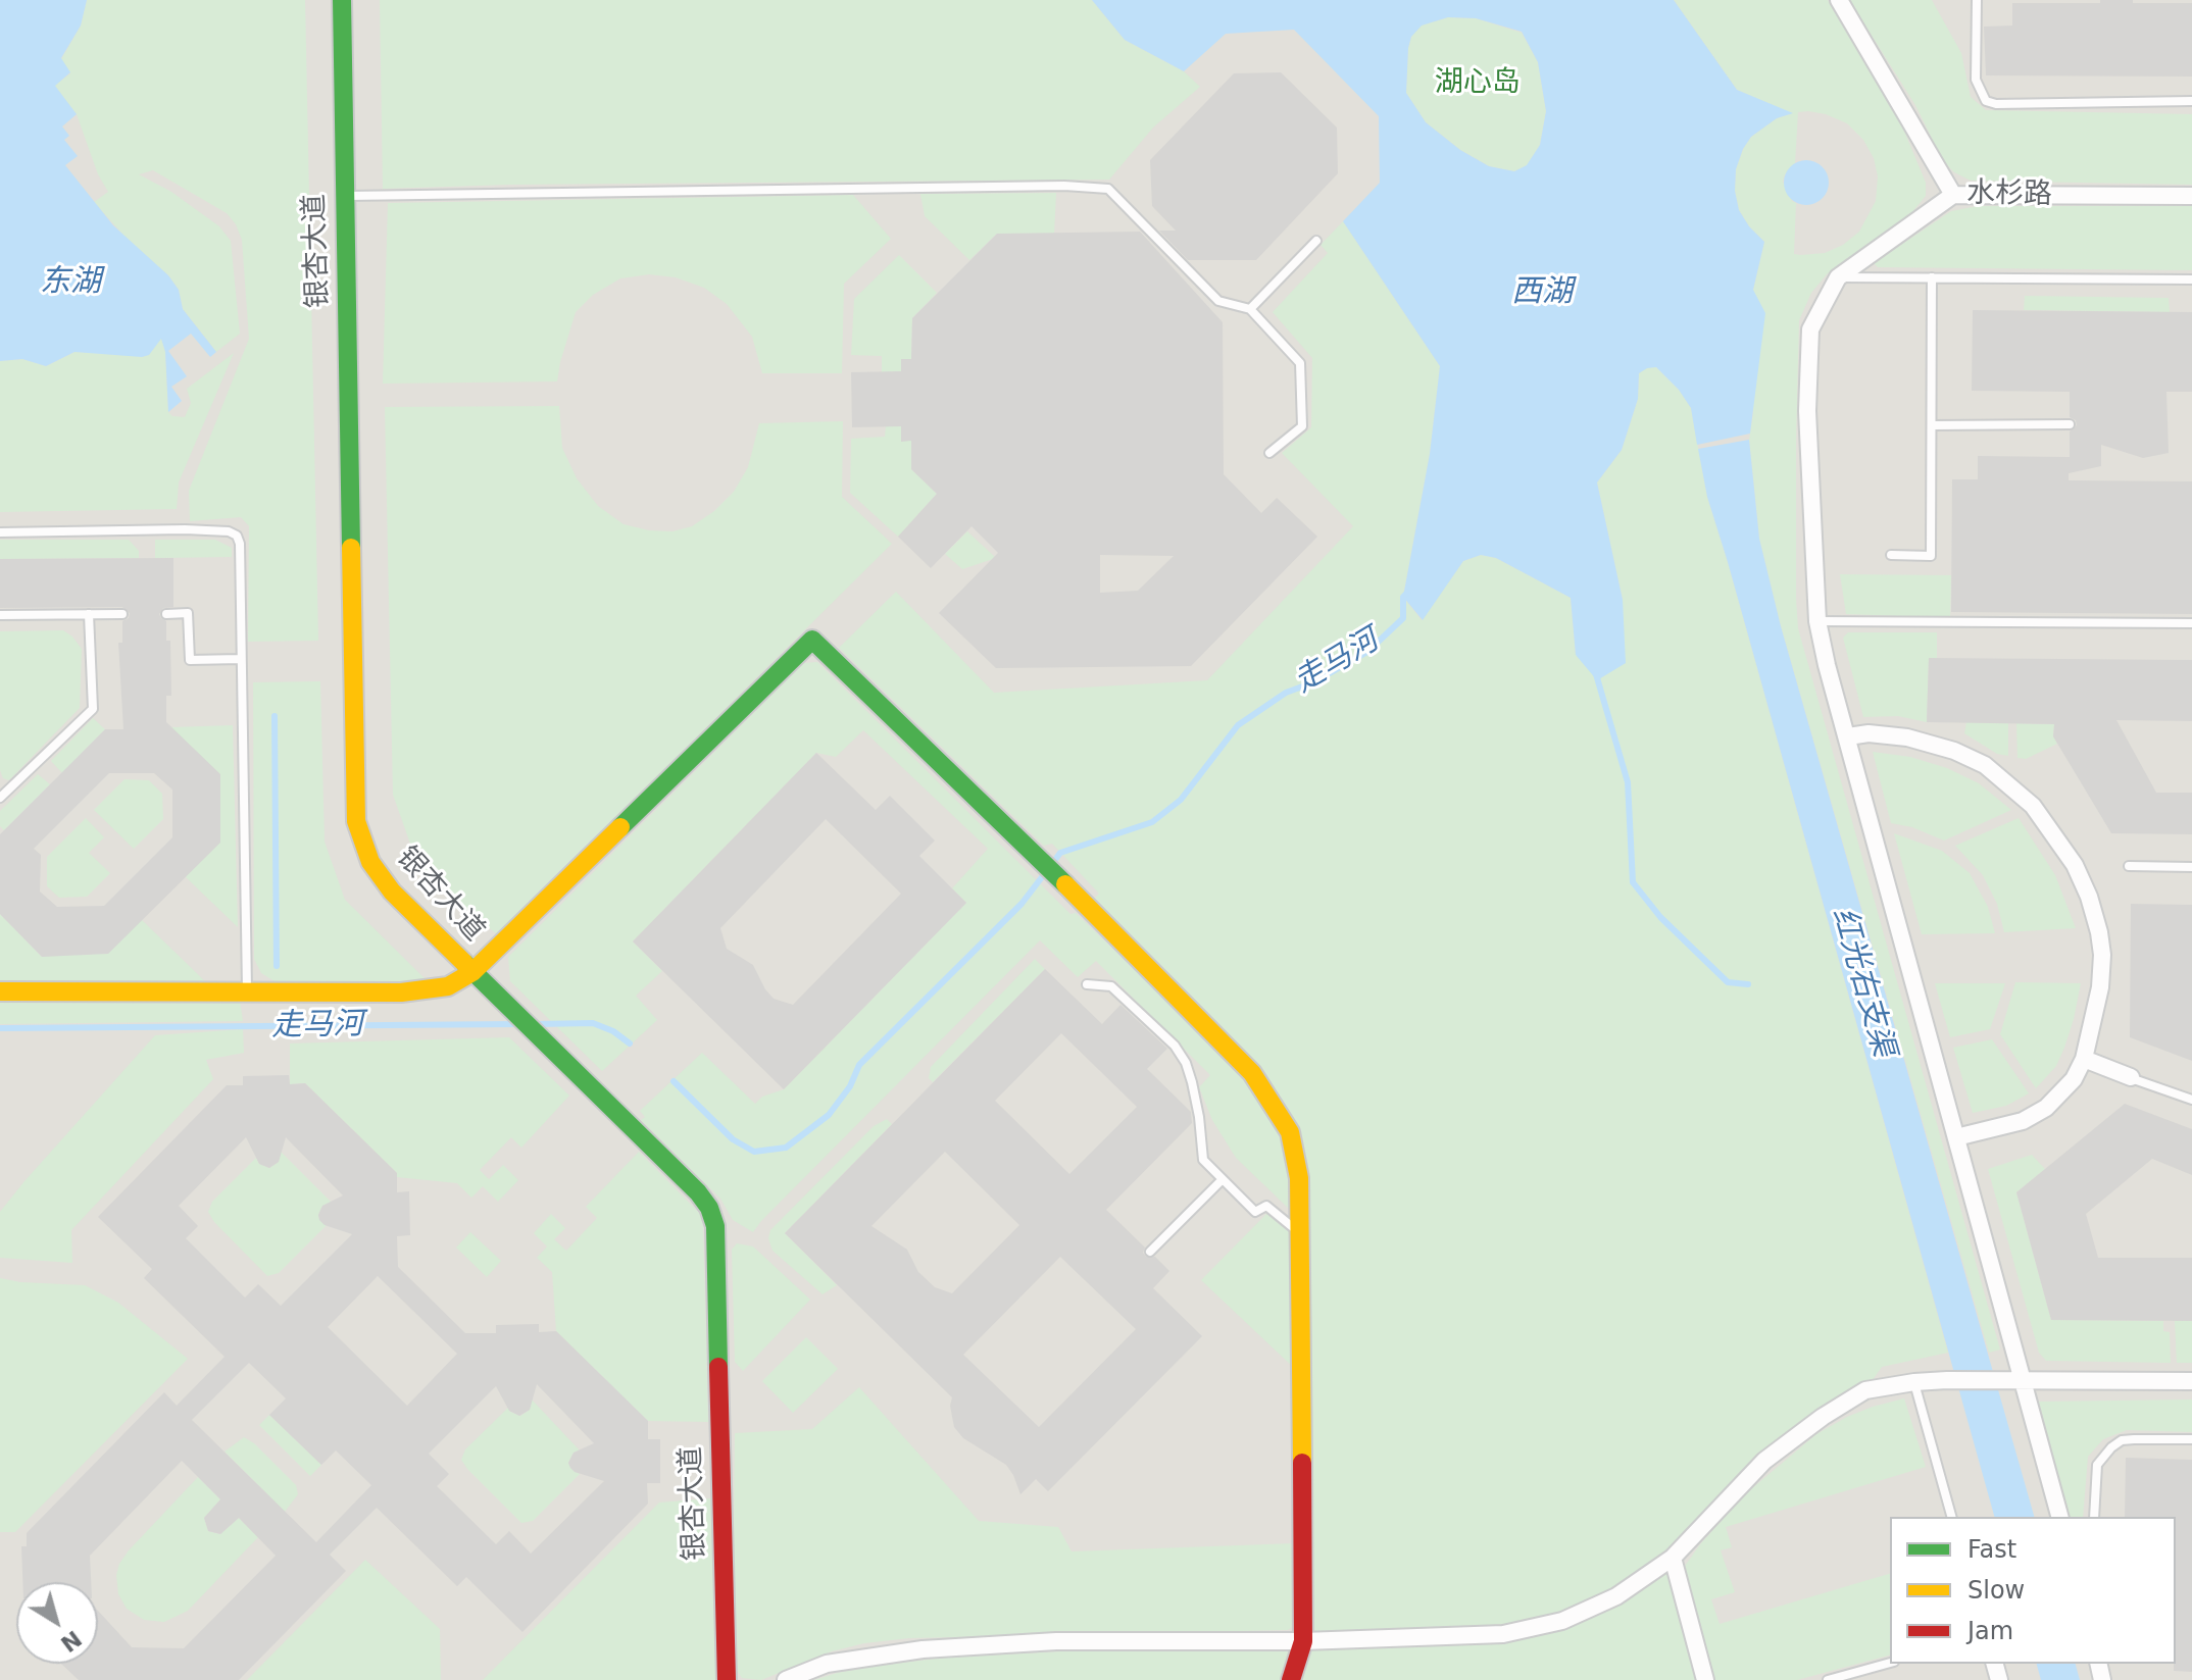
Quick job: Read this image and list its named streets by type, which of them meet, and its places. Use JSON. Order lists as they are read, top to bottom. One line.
{"streets":{"street":["水杉路","银杏大道"]},"water":["东湖","西湖","走马河","红光右支渠"],"parks":["湖心岛"],"legend":["Fast","Slow","Jam"],"north":"bottom right"}
